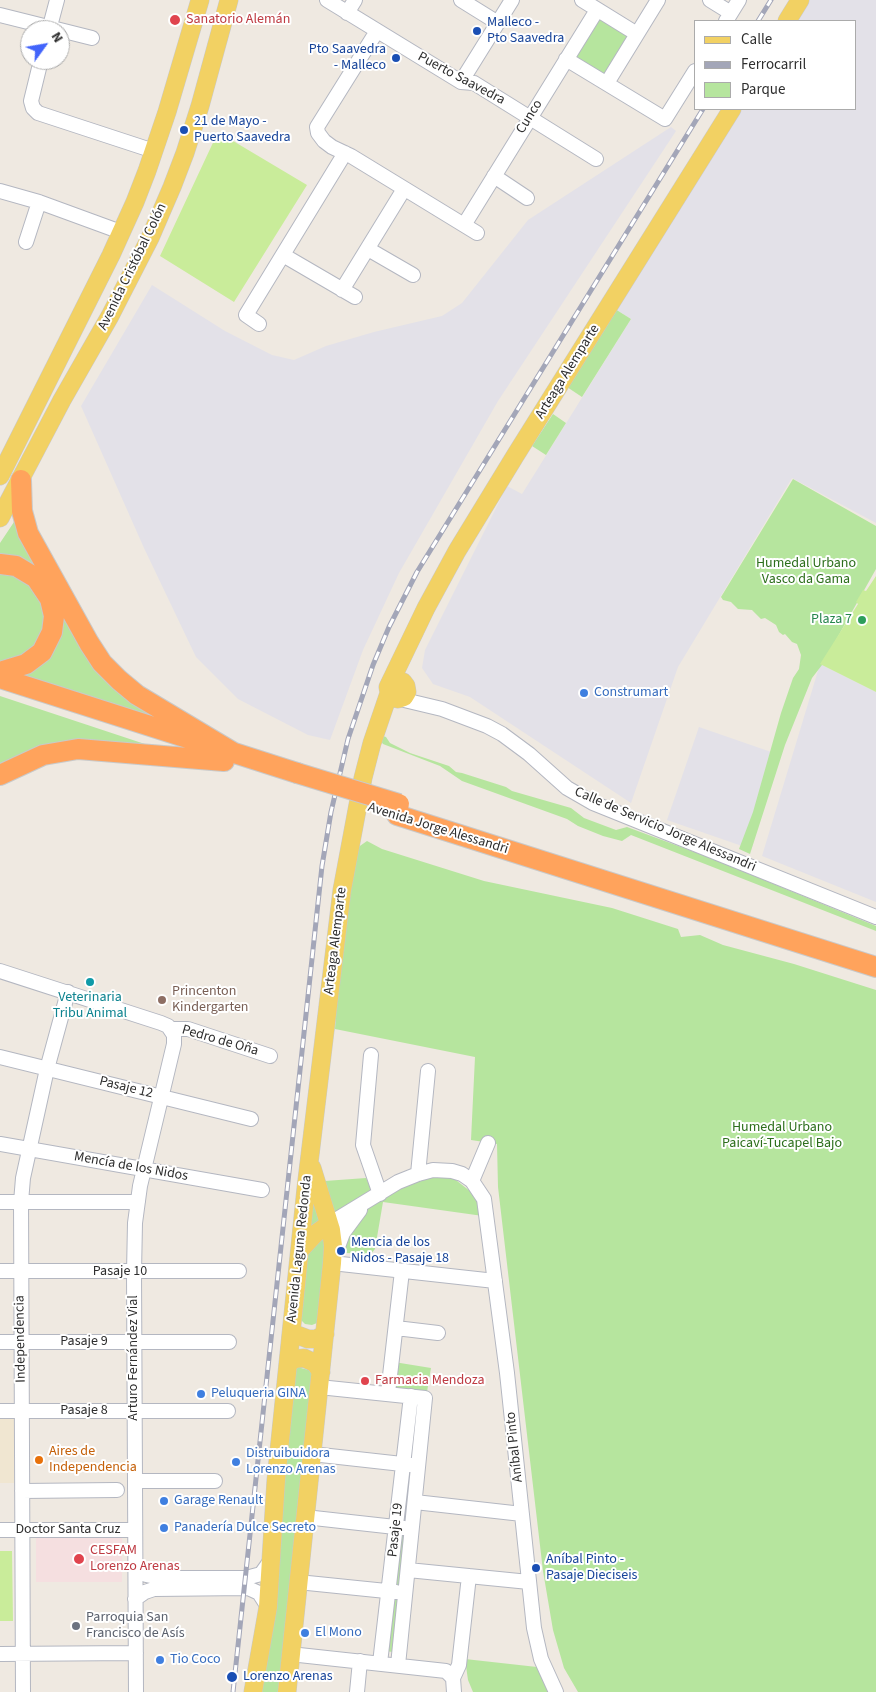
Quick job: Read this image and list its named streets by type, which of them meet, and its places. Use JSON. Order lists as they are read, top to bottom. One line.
{"streets":{"highway":["Avenida Jorge Alessandri"],"main road":["Avenida Cristóbal Colón","Arteaga Alemparte","Avenida Laguna Redonda"],"street":["Puerto Saavedra","Cunco","Calle de Servicio Jorge Alessandri","Pedro de Oña","Pasaje 12","Mencía de los Nidos","Pasaje 10","Independencia","Pasaje 9","Arturo Fernández Vial","Pasaje 8","Aníbal Pinto","Doctor Santa Cruz","Pasaje 19"]},"crossings":[["Puerto Saavedra","Cunco"],["Arteaga Alemparte","Calle de Servicio Jorge Alessandri"],["Arteaga Alemparte","Avenida Laguna Redonda"],["Pedro de Oña","Independencia"],["Pedro de Oña","Arturo Fernández Vial"],["Pasaje 12","Independencia"],["Pasaje 12","Arturo Fernández Vial"],["Mencía de los Nidos","Independencia"],["Mencía de los Nidos","Arturo Fernández Vial"],["Pasaje 10","Independencia"],["Pasaje 10","Arturo Fernández Vial"],["Independencia","Pasaje 9"],["Independencia","Pasaje 8"],["Independencia","Doctor Santa Cruz"],["Pasaje 9","Arturo Fernández Vial"],["Arturo Fernández Vial","Pasaje 8"],["Arturo Fernández Vial","Doctor Santa Cruz"]],"parks":["Humedal Urbano Vasco da Gama","Humedal Urbano Paicaví-Tucapel Bajo"],"places":["Sanatorio Alemán","Malleco - Pto Saavedra","Pto Saavedra - Malleco","21 de Mayo - Puerto Saavedra","Plaza 7","Construmart","Veterinaria Tribu Animal","Princenton Kindergarten","Mencia de los Nidos - Pasaje 18","Farmacia Mendoza","Peluqueria GINA","Aires de Independencia","Distruibuidora Lorenzo Arenas","Garage Renault","Panadería Dulce Secreto","CESFAM Lorenzo Arenas","Aníbal Pinto - Pasaje Dieciseis","Parroquia San Francisco de Asís","El Mono","Tio Coco","Lorenzo Arenas"],"legend":["Calle","Ferrocarril","Parque"],"north":"top right"}
